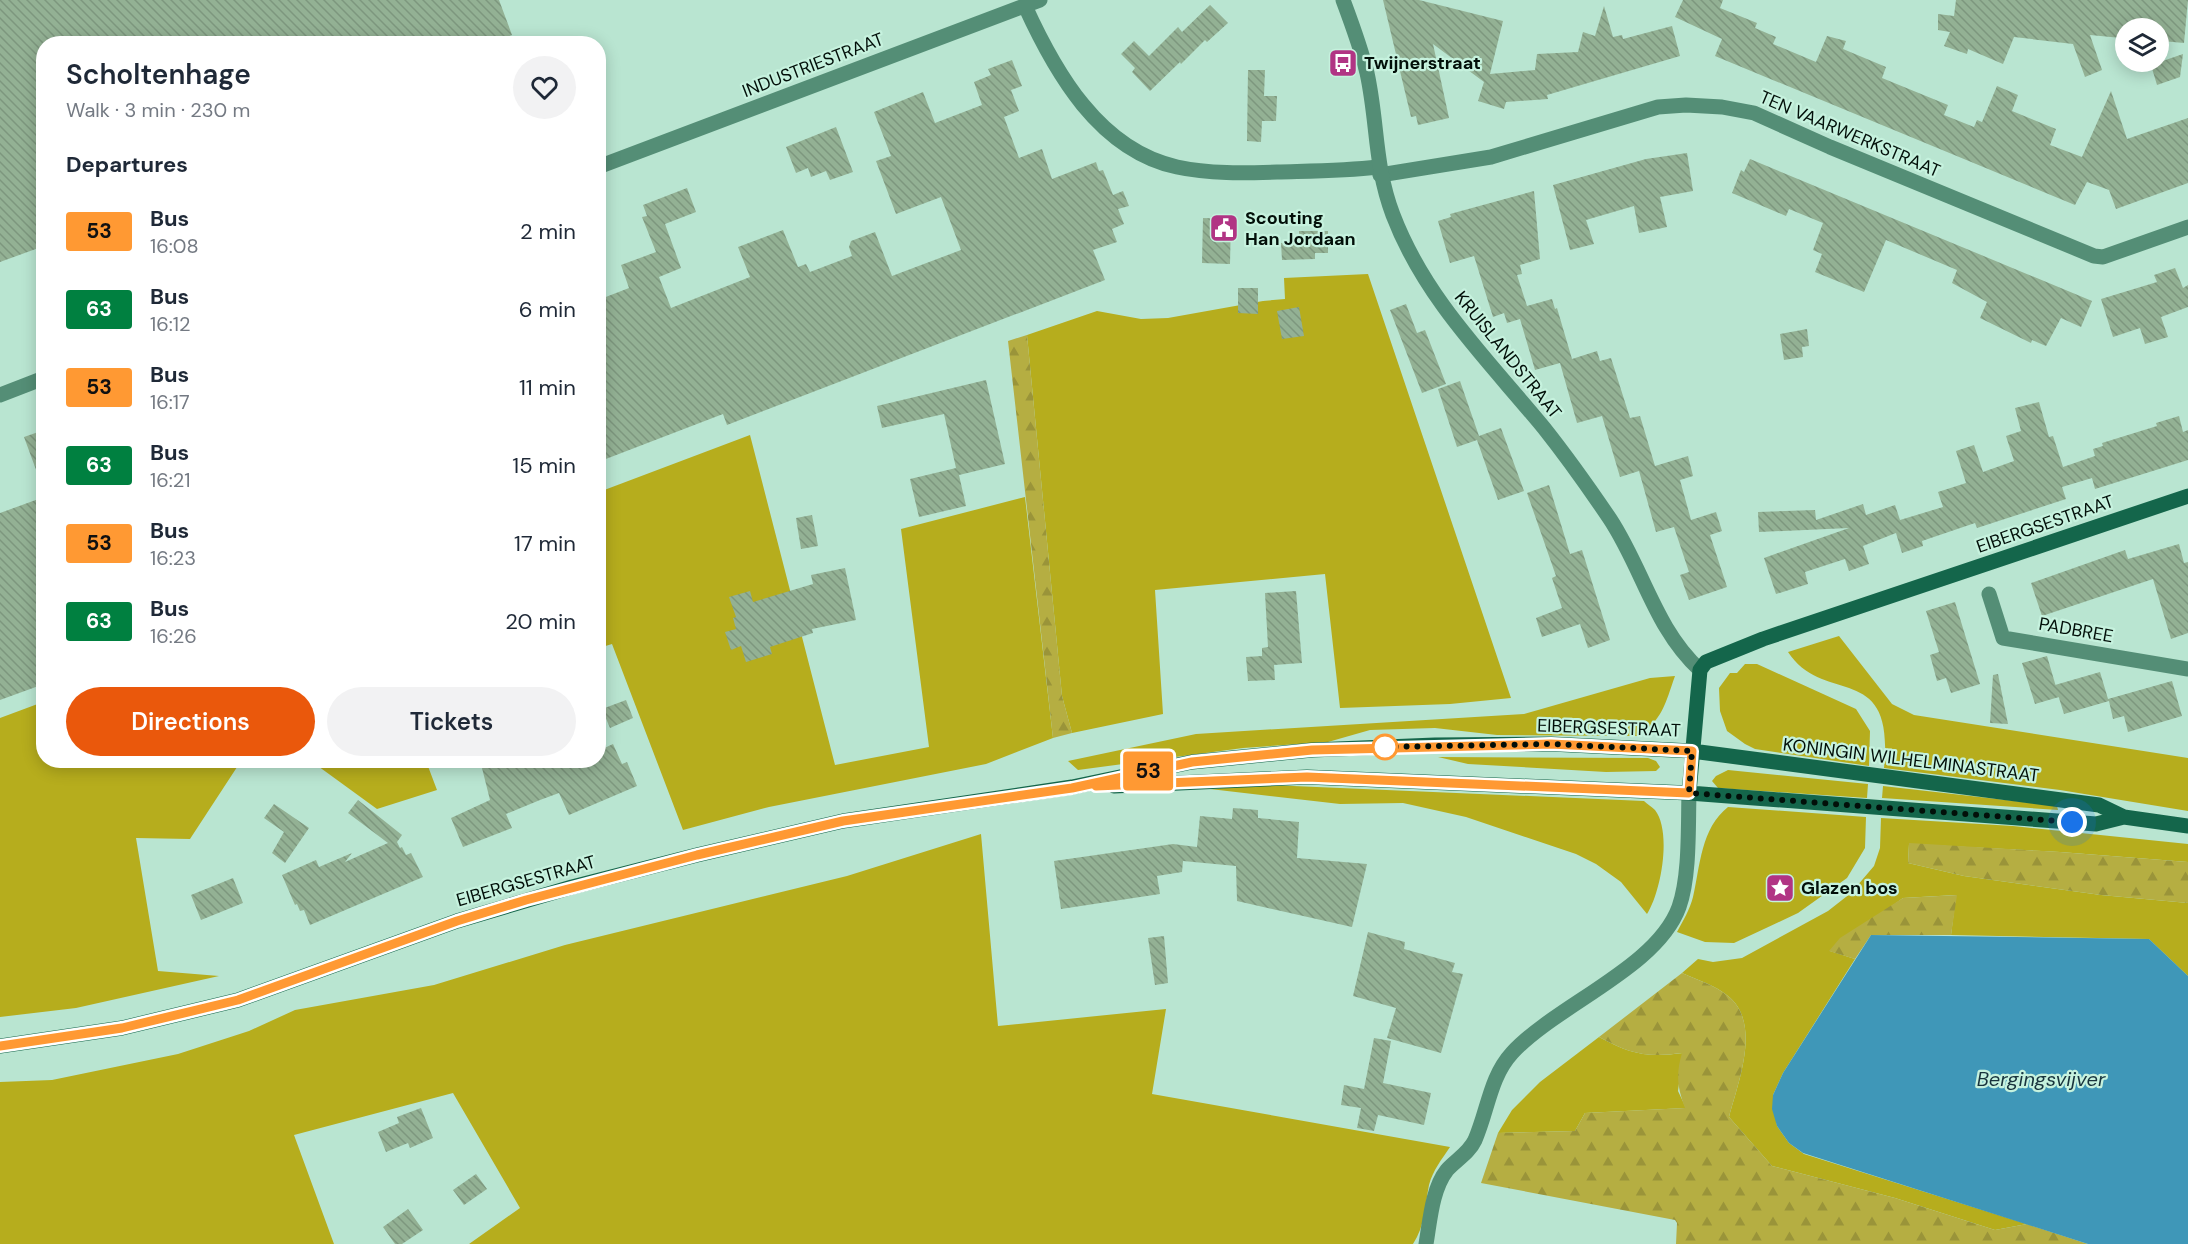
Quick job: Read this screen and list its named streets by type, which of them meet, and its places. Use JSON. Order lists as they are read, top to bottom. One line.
{"streets":{"main road":["EIBERGSESTRAAT","KONINGIN WILHELMINASTRAAT"],"street":["INDUSTRIESTRAAT","TEN VAARWERKSTRAAT","KRUISLANDSTRAAT","PADBREE"]},"crossings":[["INDUSTRIESTRAAT","TEN VAARWERKSTRAAT"],["TEN VAARWERKSTRAAT","KRUISLANDSTRAAT"],["KRUISLANDSTRAAT","EIBERGSESTRAAT"],["EIBERGSESTRAAT","KONINGIN WILHELMINASTRAAT"]],"water":["Bergingsvijver"],"places":{"bus stop":["Twijnerstraat"],"public building":["Scouting Han Jordaan"],"place":["Glazen bos"]},"lines":["bus line 53"],"page":{"on_map":"53","heading":[["Scholtenhage","Walk · 3 min · 230 m"],"Departures"],"list":[{"mark":"53","name":"Bus","note":"16:08","value":"2 min"},{"mark":"63","name":"Bus","note":"16:12","value":"6 min"},{"mark":"53","name":"Bus","note":"16:17","value":"11 min"},{"mark":"63","name":"Bus","note":"16:21","value":"15 min"},{"mark":"53","name":"Bus","note":"16:23","value":"17 min"},{"mark":"63","name":"Bus","note":"16:26","value":"20 min"}],"buttons":["Directions","Tickets"]}}
